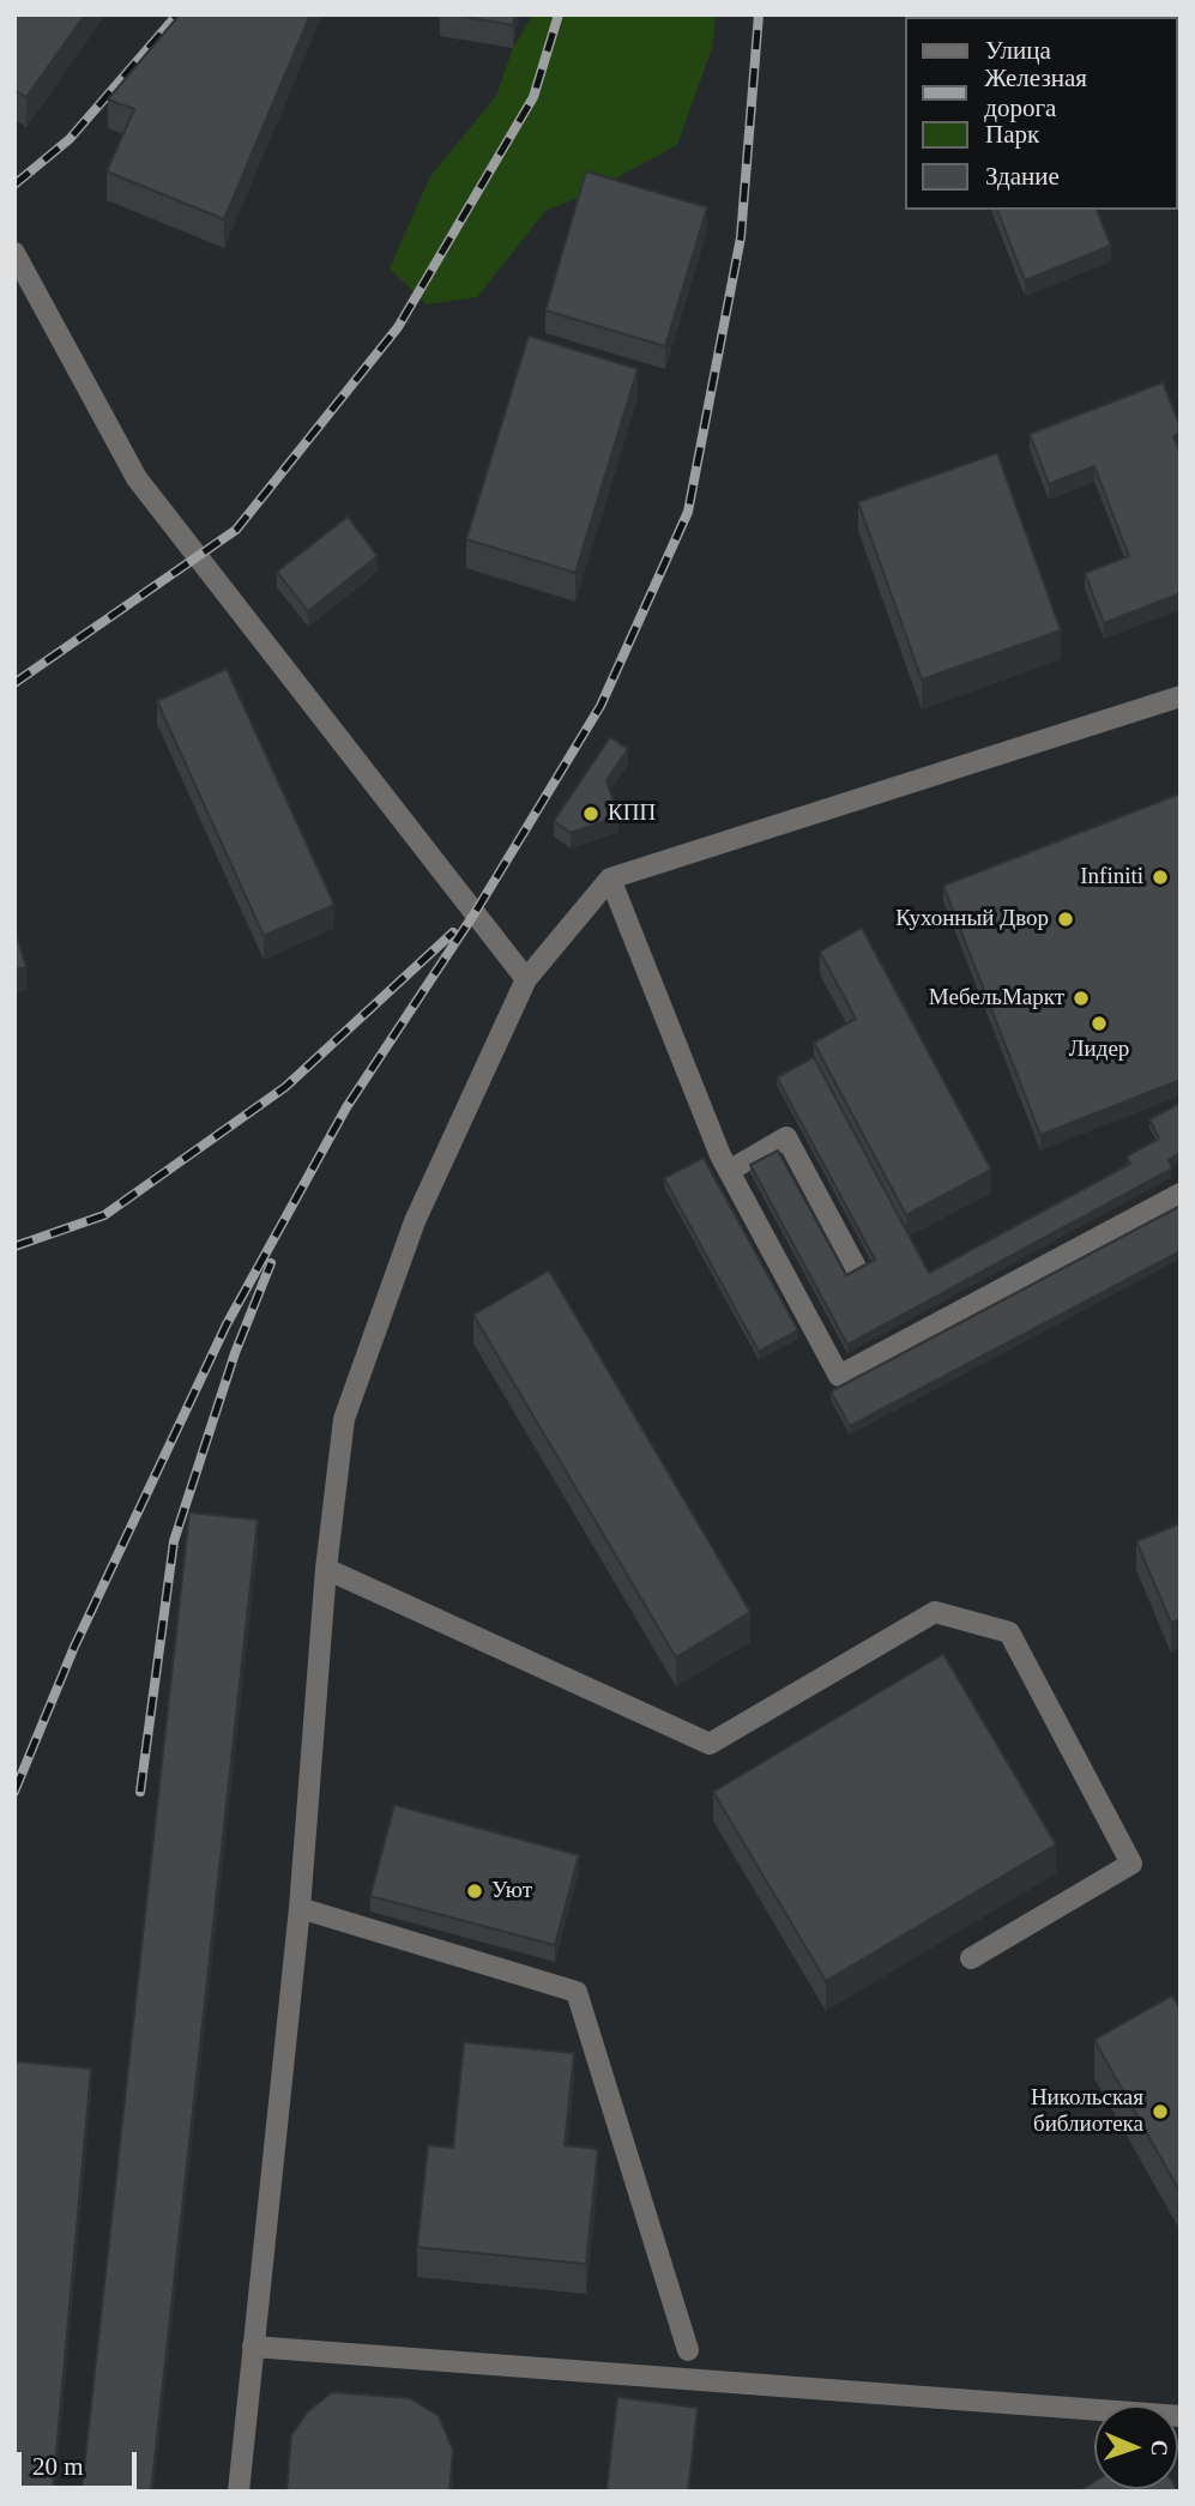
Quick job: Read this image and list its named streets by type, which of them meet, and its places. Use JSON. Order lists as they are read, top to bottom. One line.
{"places":["КПП","Infiniti","Кухонный Двор","МебельМаркт","Лидер","Уют","Никольская библиотека"],"legend":["Улица","Железная дорога","Парк","Здание"],"scale_bar":"20 m","north":"right"}
